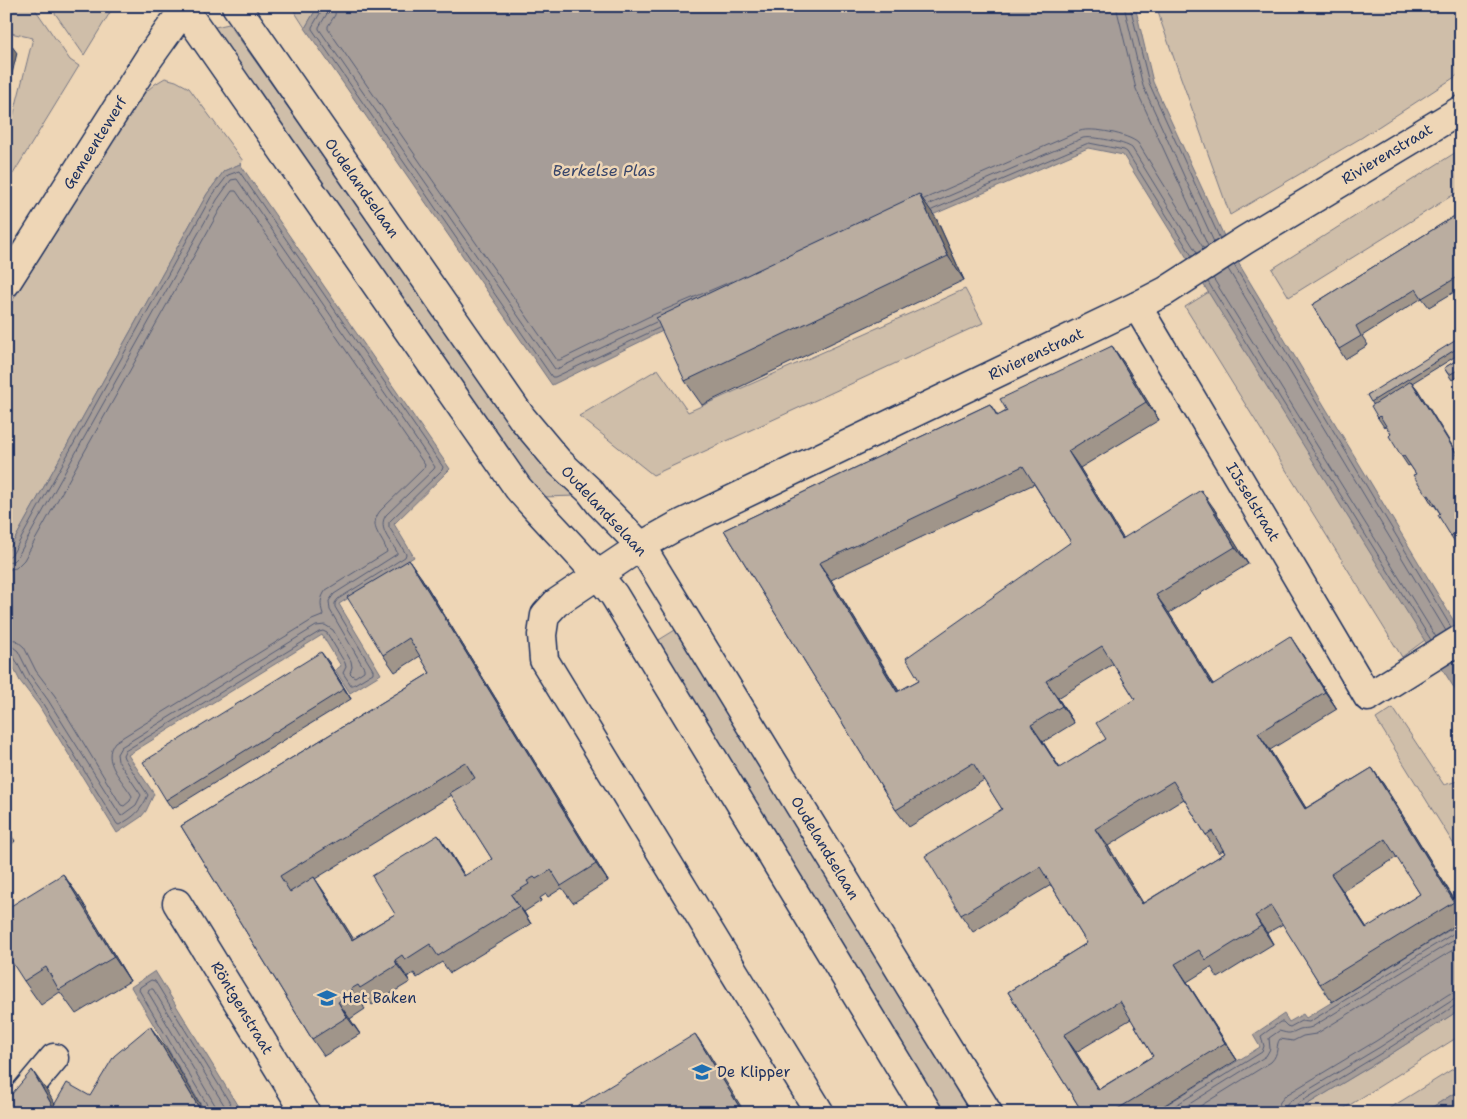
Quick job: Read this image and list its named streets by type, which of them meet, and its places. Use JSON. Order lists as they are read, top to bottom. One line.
{"streets":{"street":["Gemeentewerf","Rivierenstraat","Oudelandselaan","IJsselstraat","Röntgenstraat"]},"crossings":[["Rivierenstraat","Oudelandselaan"],["Rivierenstraat","IJsselstraat"]],"water":["Berkelse Plas"],"places":{"school or university":["Het Baken","De Klipper"]}}
